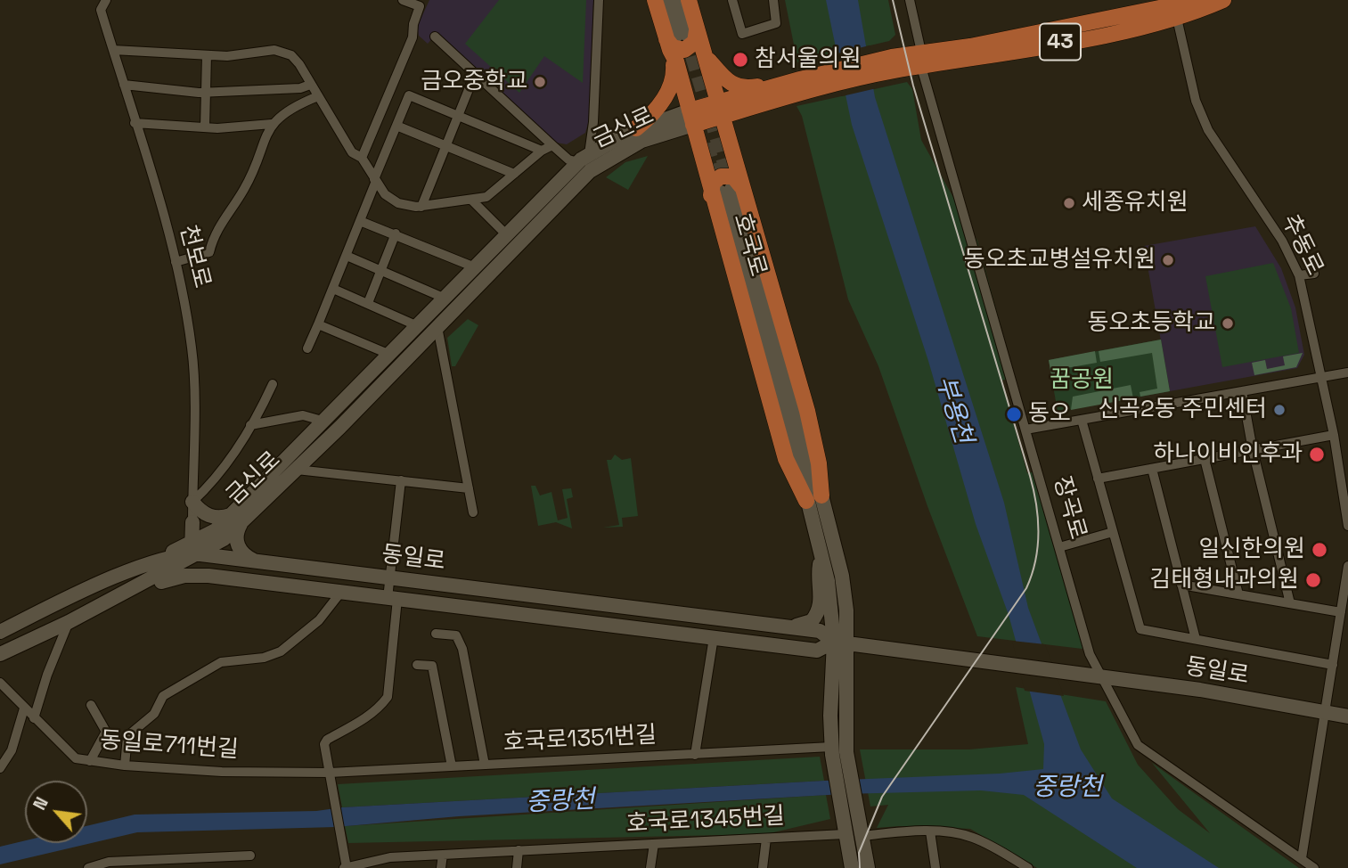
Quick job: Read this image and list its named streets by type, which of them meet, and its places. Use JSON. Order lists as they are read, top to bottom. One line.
{"streets":{"main road":["43","금신로","호국로"],"street":["추동로","천보로","장곡로","동일로","호국로1351번길","동일로711번길","호국로1345번길"]},"crossings":[["43","금신로"],["43","호국로"],["43","추동로"],["43","장곡로"],["금신로","호국로"],["금신로","동일로"],["호국로","동일로"],["호국로","호국로1351번길"],["장곡로","동일로"],["호국로1351번길","동일로711번길"]],"water":["부용천","중랑천"],"parks":["꿈공원"],"places":["참서울의원","금오중학교","세종유치원","동오초교병설유치원","동오초등학교","신곡2동 주민센터","동오","하나이비인후과","일신한의원","김태형내과의원"],"north":"top left"}
